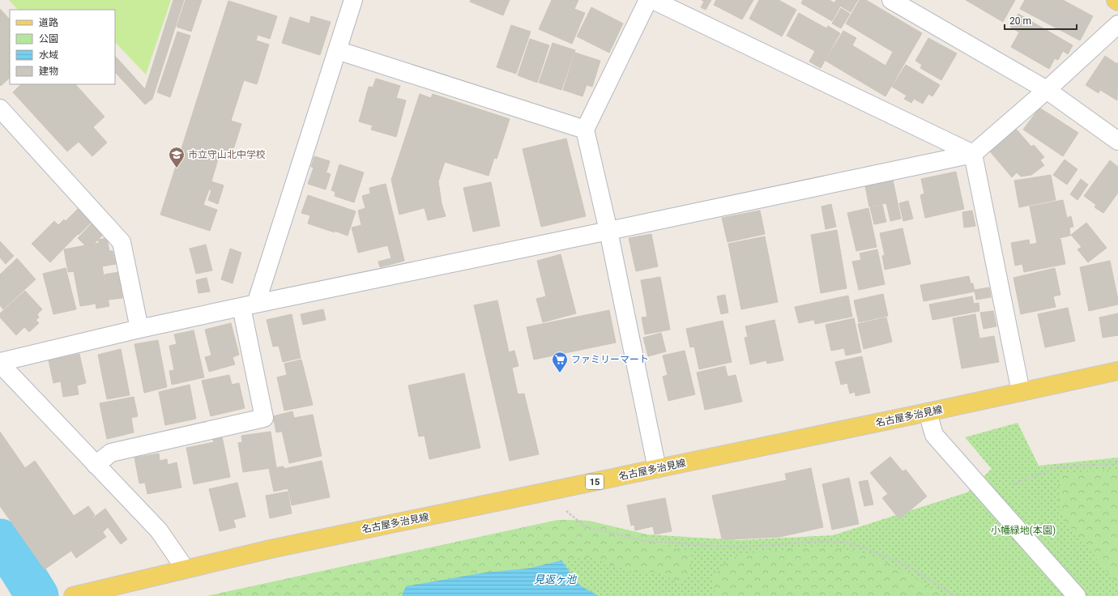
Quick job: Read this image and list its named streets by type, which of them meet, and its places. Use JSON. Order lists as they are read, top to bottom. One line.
{"streets":{"main road":["名古屋多治見線","15"]},"water":["見返ヶ池"],"parks":["小幡緑地(本園)"],"places":{"school or university":["市立守山北中学校"],"supermarket":["ファミリーマート"]},"legend":["道路","公園","水域","建物"],"scale_bar":"20 m"}
